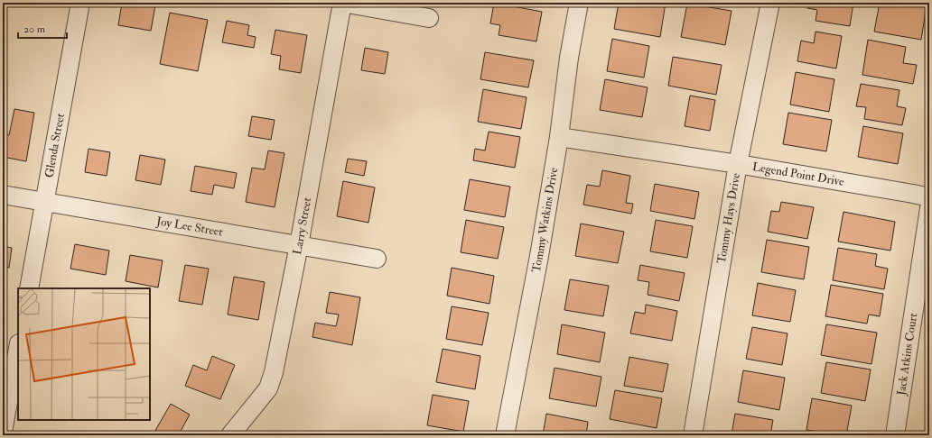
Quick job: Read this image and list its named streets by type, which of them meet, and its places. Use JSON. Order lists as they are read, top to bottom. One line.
{"streets":{"street":["Glenda Street","Legend Point Drive","Tommy Hays Drive","Tommy Watkins Drive","Joy Lee Street","Larry Street","Jack Atkins Court"]},"crossings":[["Glenda Street","Joy Lee Street"],["Legend Point Drive","Tommy Hays Drive"],["Legend Point Drive","Tommy Watkins Drive"],["Joy Lee Street","Larry Street"]],"scale_bar":"20 m"}
